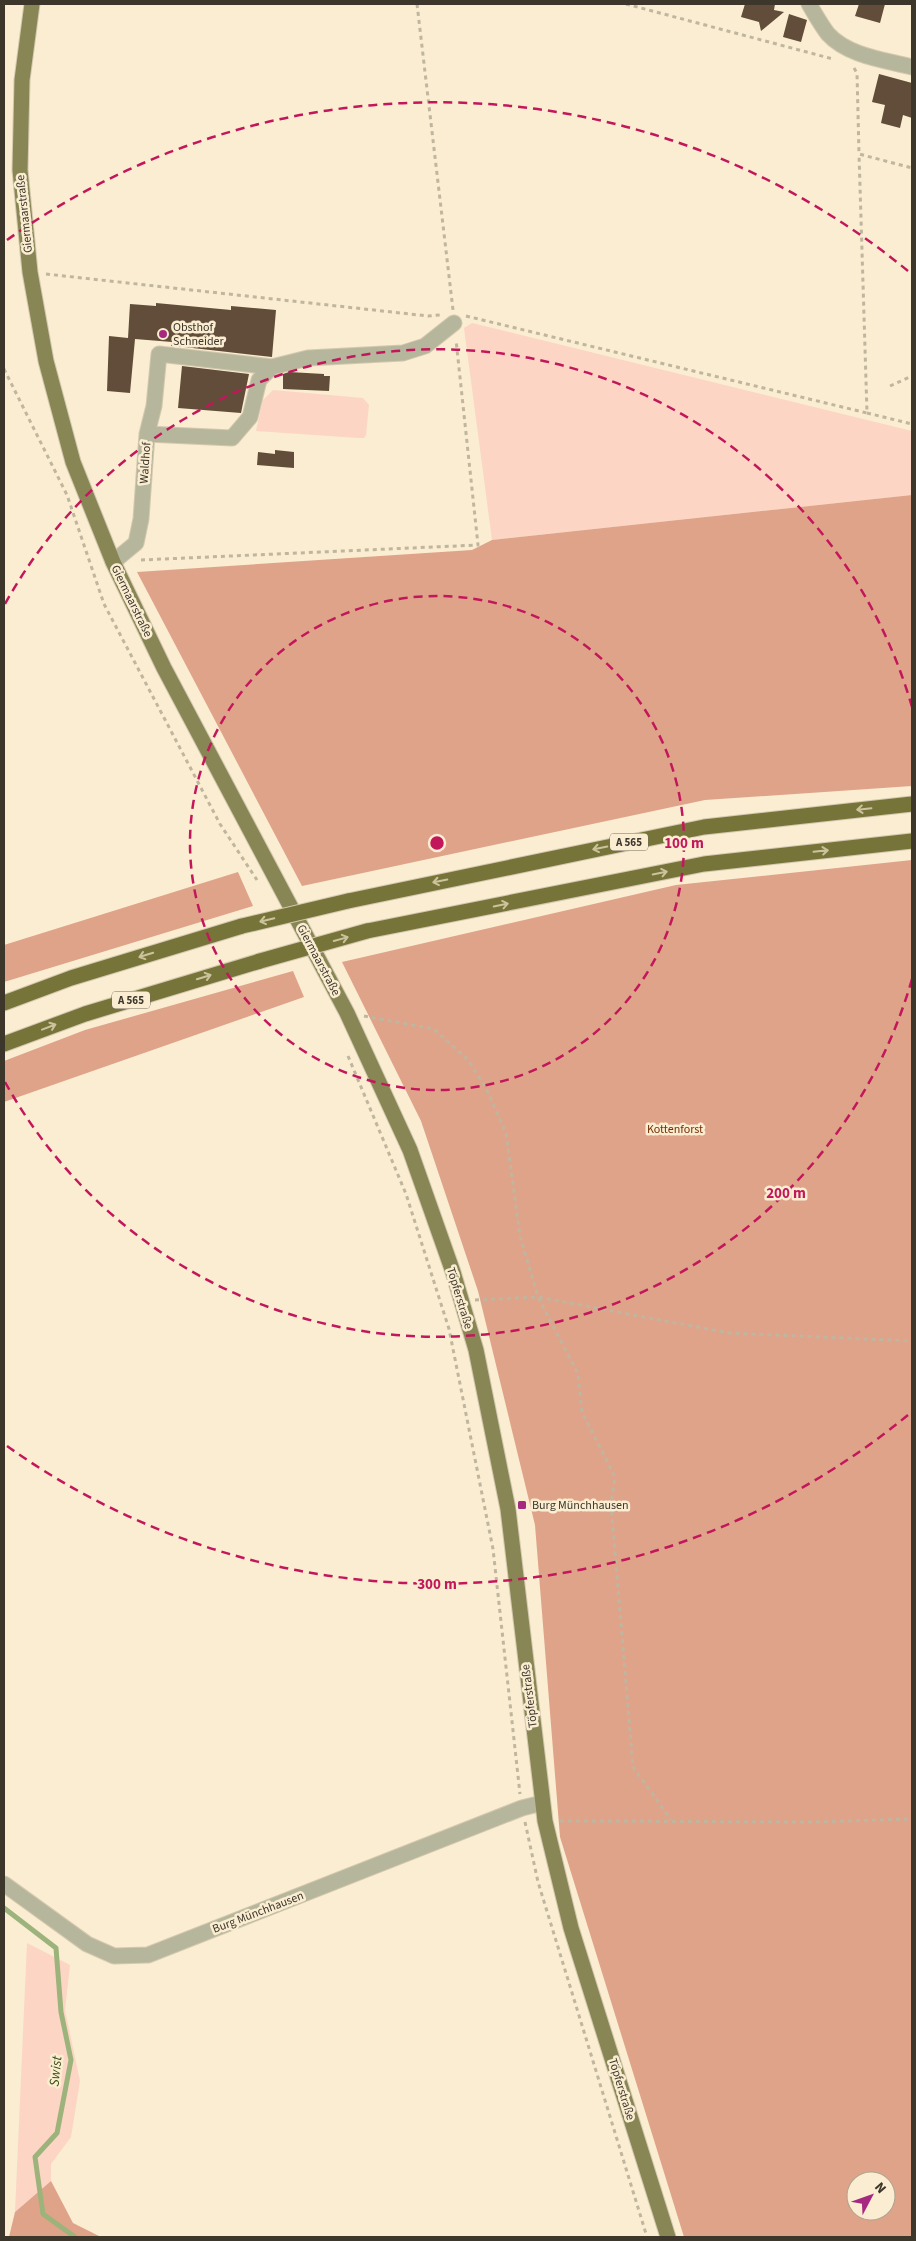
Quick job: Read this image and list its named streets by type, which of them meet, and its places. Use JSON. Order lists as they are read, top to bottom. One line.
{"streets":{"highway":["A 565"],"main road":["Giermaarstraße","Töpferstraße"],"street":["Waldhof","Burg Münchhausen"]},"crossings":[["Giermaarstraße","Waldhof"],["Giermaarstraße","Töpferstraße"],["Töpferstraße","Burg Münchhausen"]],"water":["Swist"],"parks":["Kottenforst"],"places":{"other":["Obsthof Schneider"],"transit":["Burg Münchhausen"]},"north":"top right","rings":["100 m","200 m","300 m"]}
